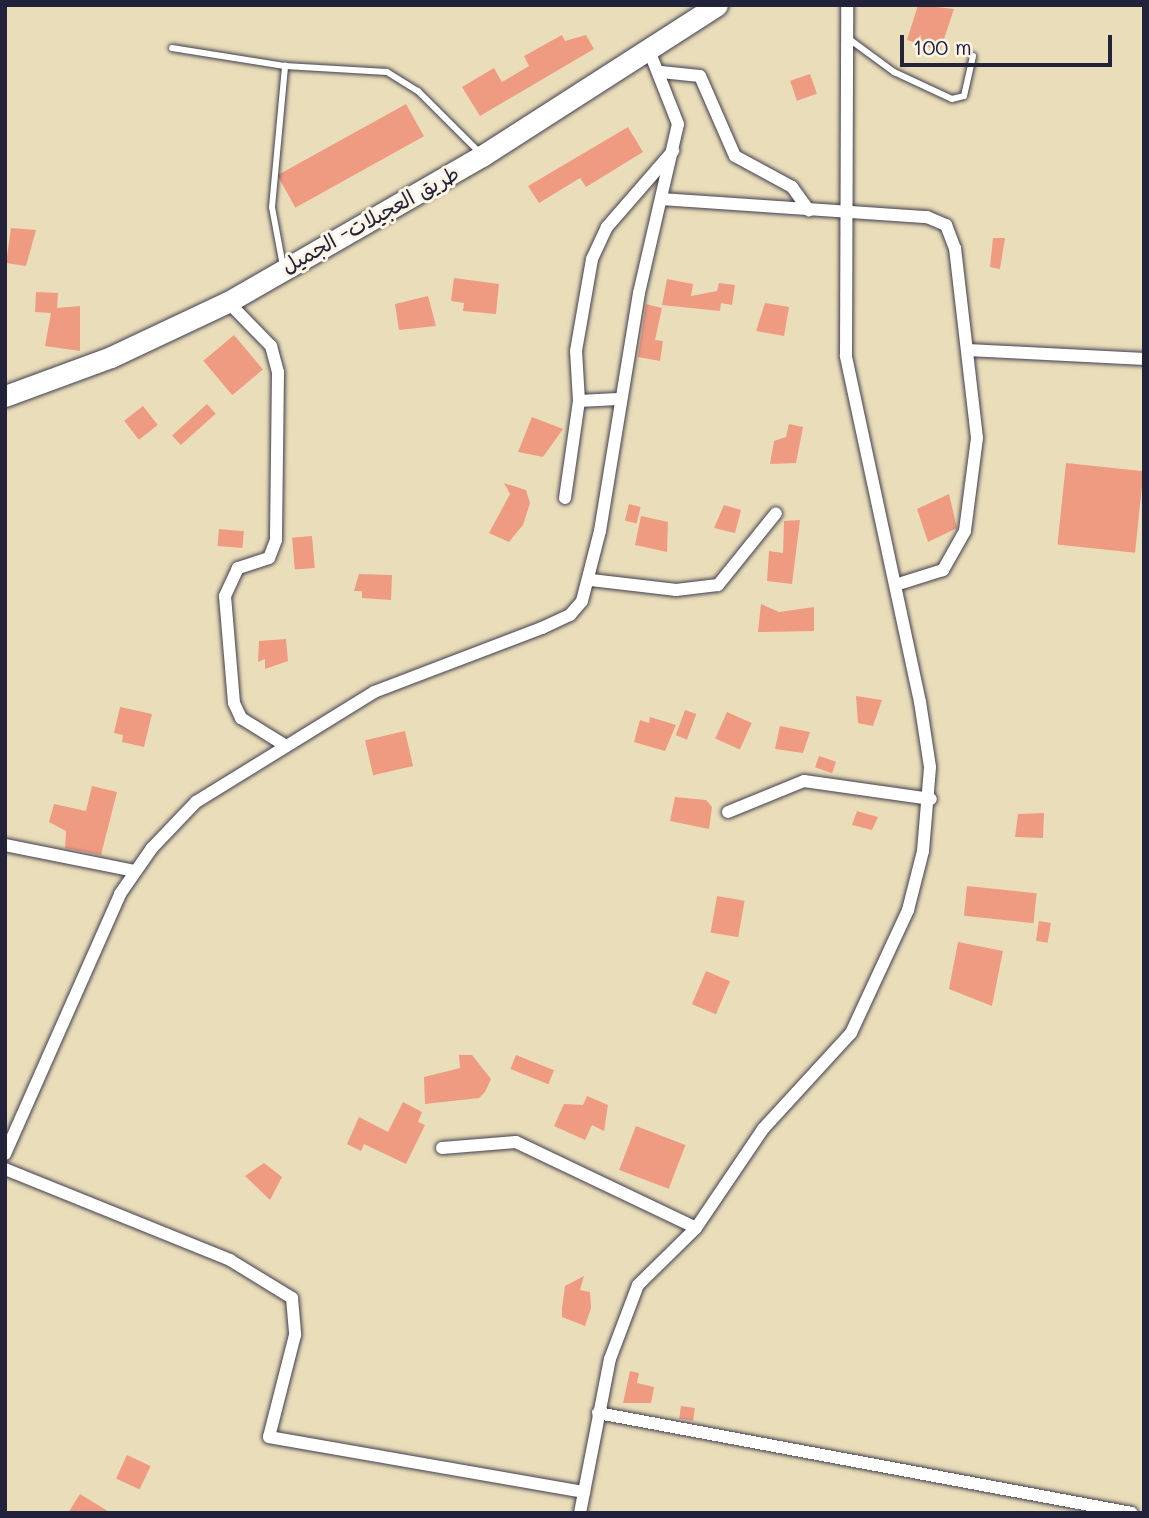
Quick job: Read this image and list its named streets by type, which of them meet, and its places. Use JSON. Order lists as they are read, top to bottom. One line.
{"streets":{"main road":["طريق العجيلات- الجميل"]},"scale_bar":"100 m"}
